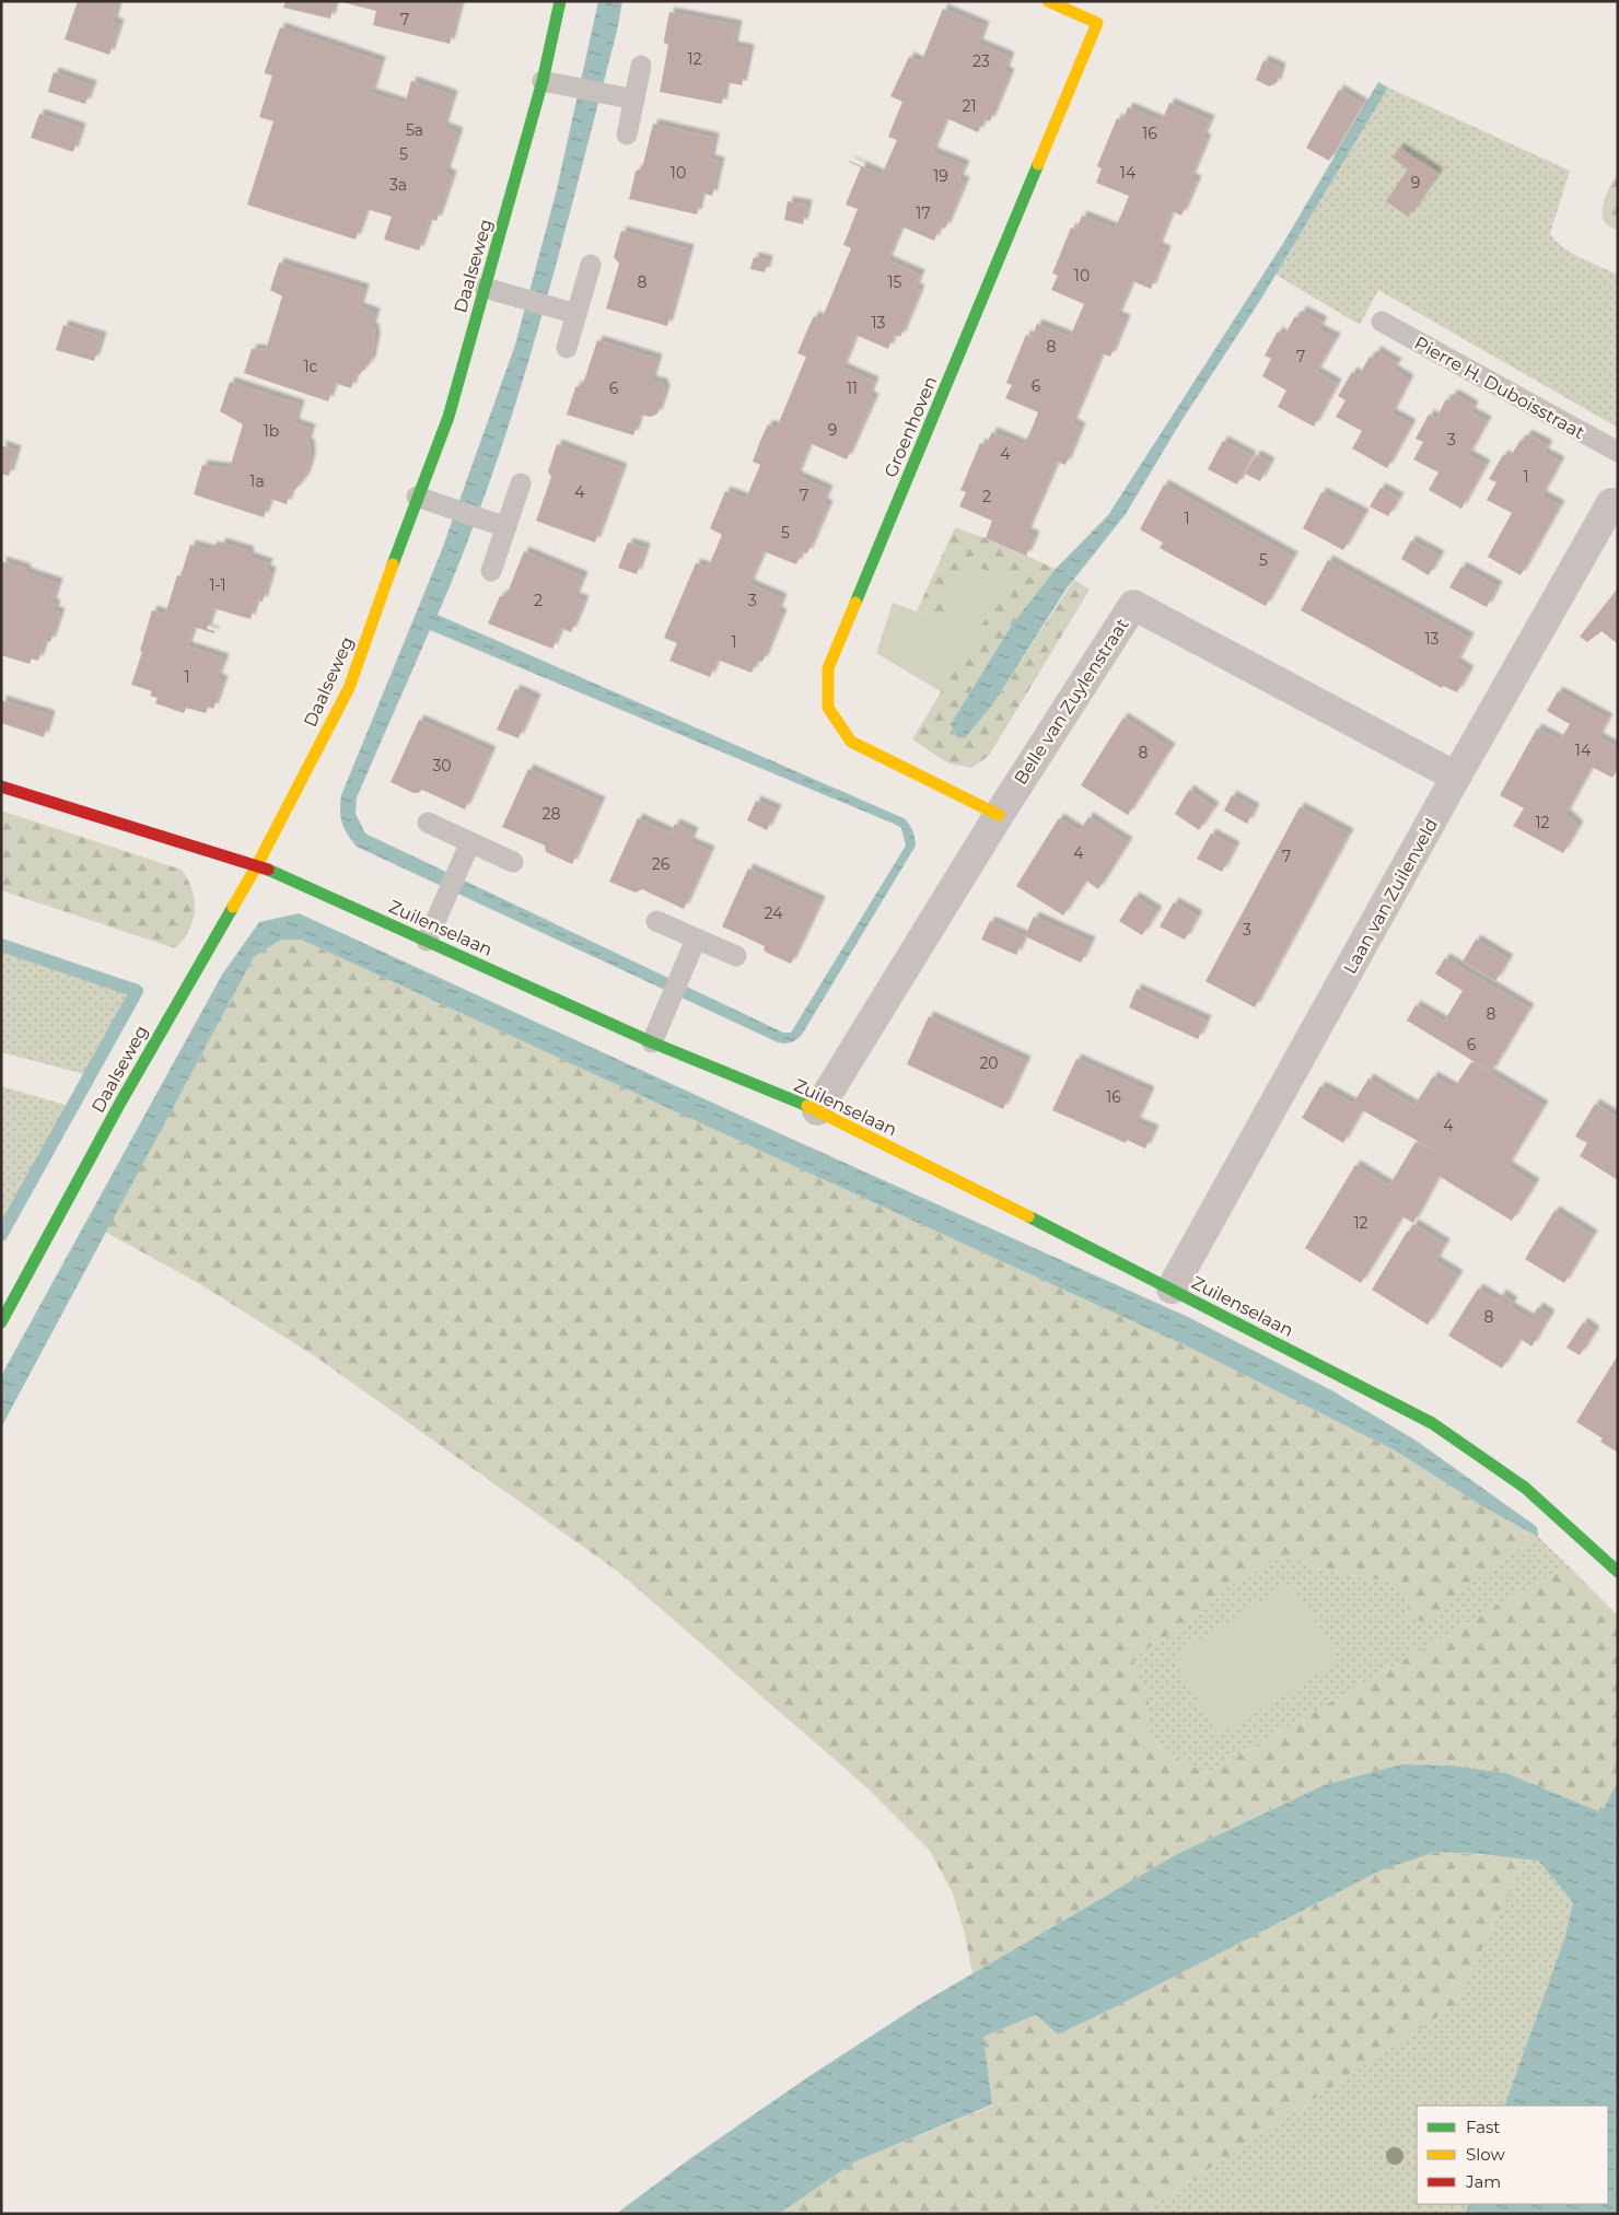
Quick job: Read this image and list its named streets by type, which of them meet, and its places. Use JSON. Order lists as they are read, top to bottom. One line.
{"streets":{"street":["Daalseweg","Groenhoven","Belle van Zuylenstraat","Laan van Zuilenveld","Zuilenselaan"],"lane":["Pierre H. Duboisstraat"]},"crossings":[["Daalseweg","Zuilenselaan"],["Groenhoven","Belle van Zuylenstraat"],["Belle van Zuylenstraat","Laan van Zuilenveld"],["Belle van Zuylenstraat","Zuilenselaan"],["Laan van Zuilenveld","Zuilenselaan"]],"house_numbers":["7","12","23","21","5a","16","5","10","14","19","9","3a","17","10","8","15","13","8","7","1c","6","6","11","9","1b","3","4","1","1a","4","7","2","1","5","5","1-1","2","3","13","1","1","14","8","30","28","12","4","7","26","24","3","8","6","20","16","4","12","8"],"legend":["Fast","Slow","Jam"]}
